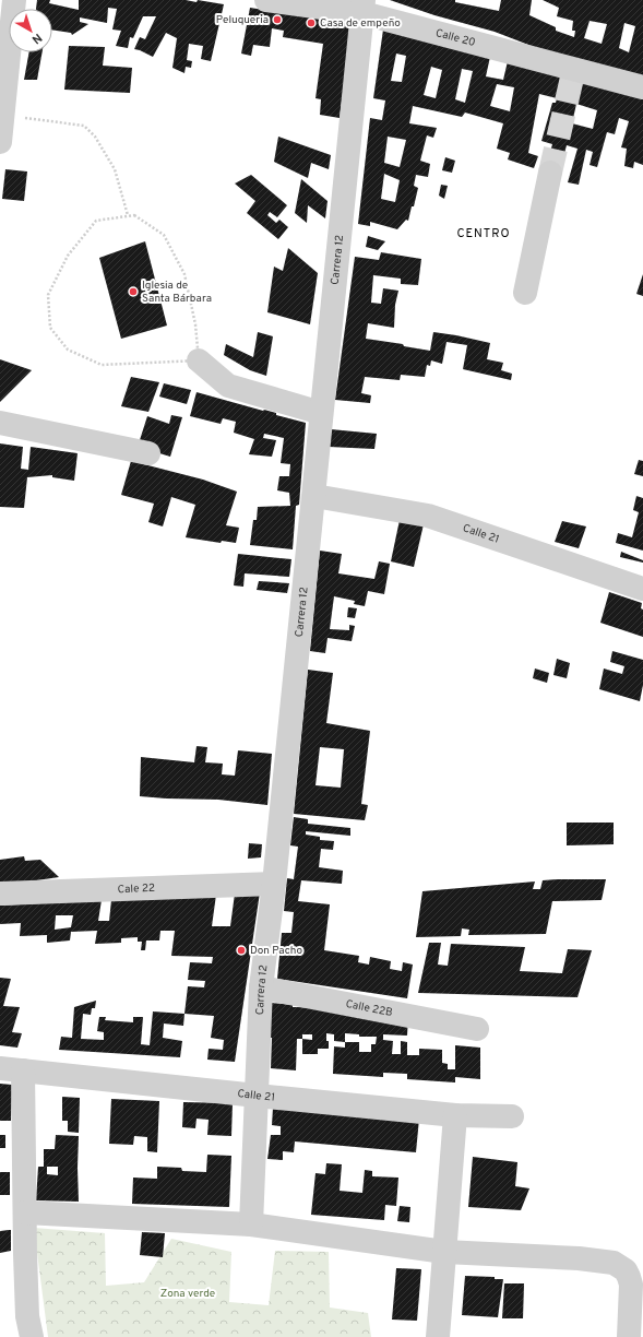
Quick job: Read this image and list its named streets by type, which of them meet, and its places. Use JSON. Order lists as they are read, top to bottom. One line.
{"streets":{"street":["Calle 20","Carrera 12","Calle 21","Cale 22","Calle 22B"]},"crossings":[["Calle 20","Carrera 12"],["Carrera 12","Calle 21"],["Carrera 12","Cale 22"],["Carrera 12","Calle 22B"]],"districts":["CENTRO"],"parks":["Zona verde"],"places":["Peluqueria","Casa de empeño","Iglesia de Santa Bárbara","Don Pacho"],"north":"bottom right"}
